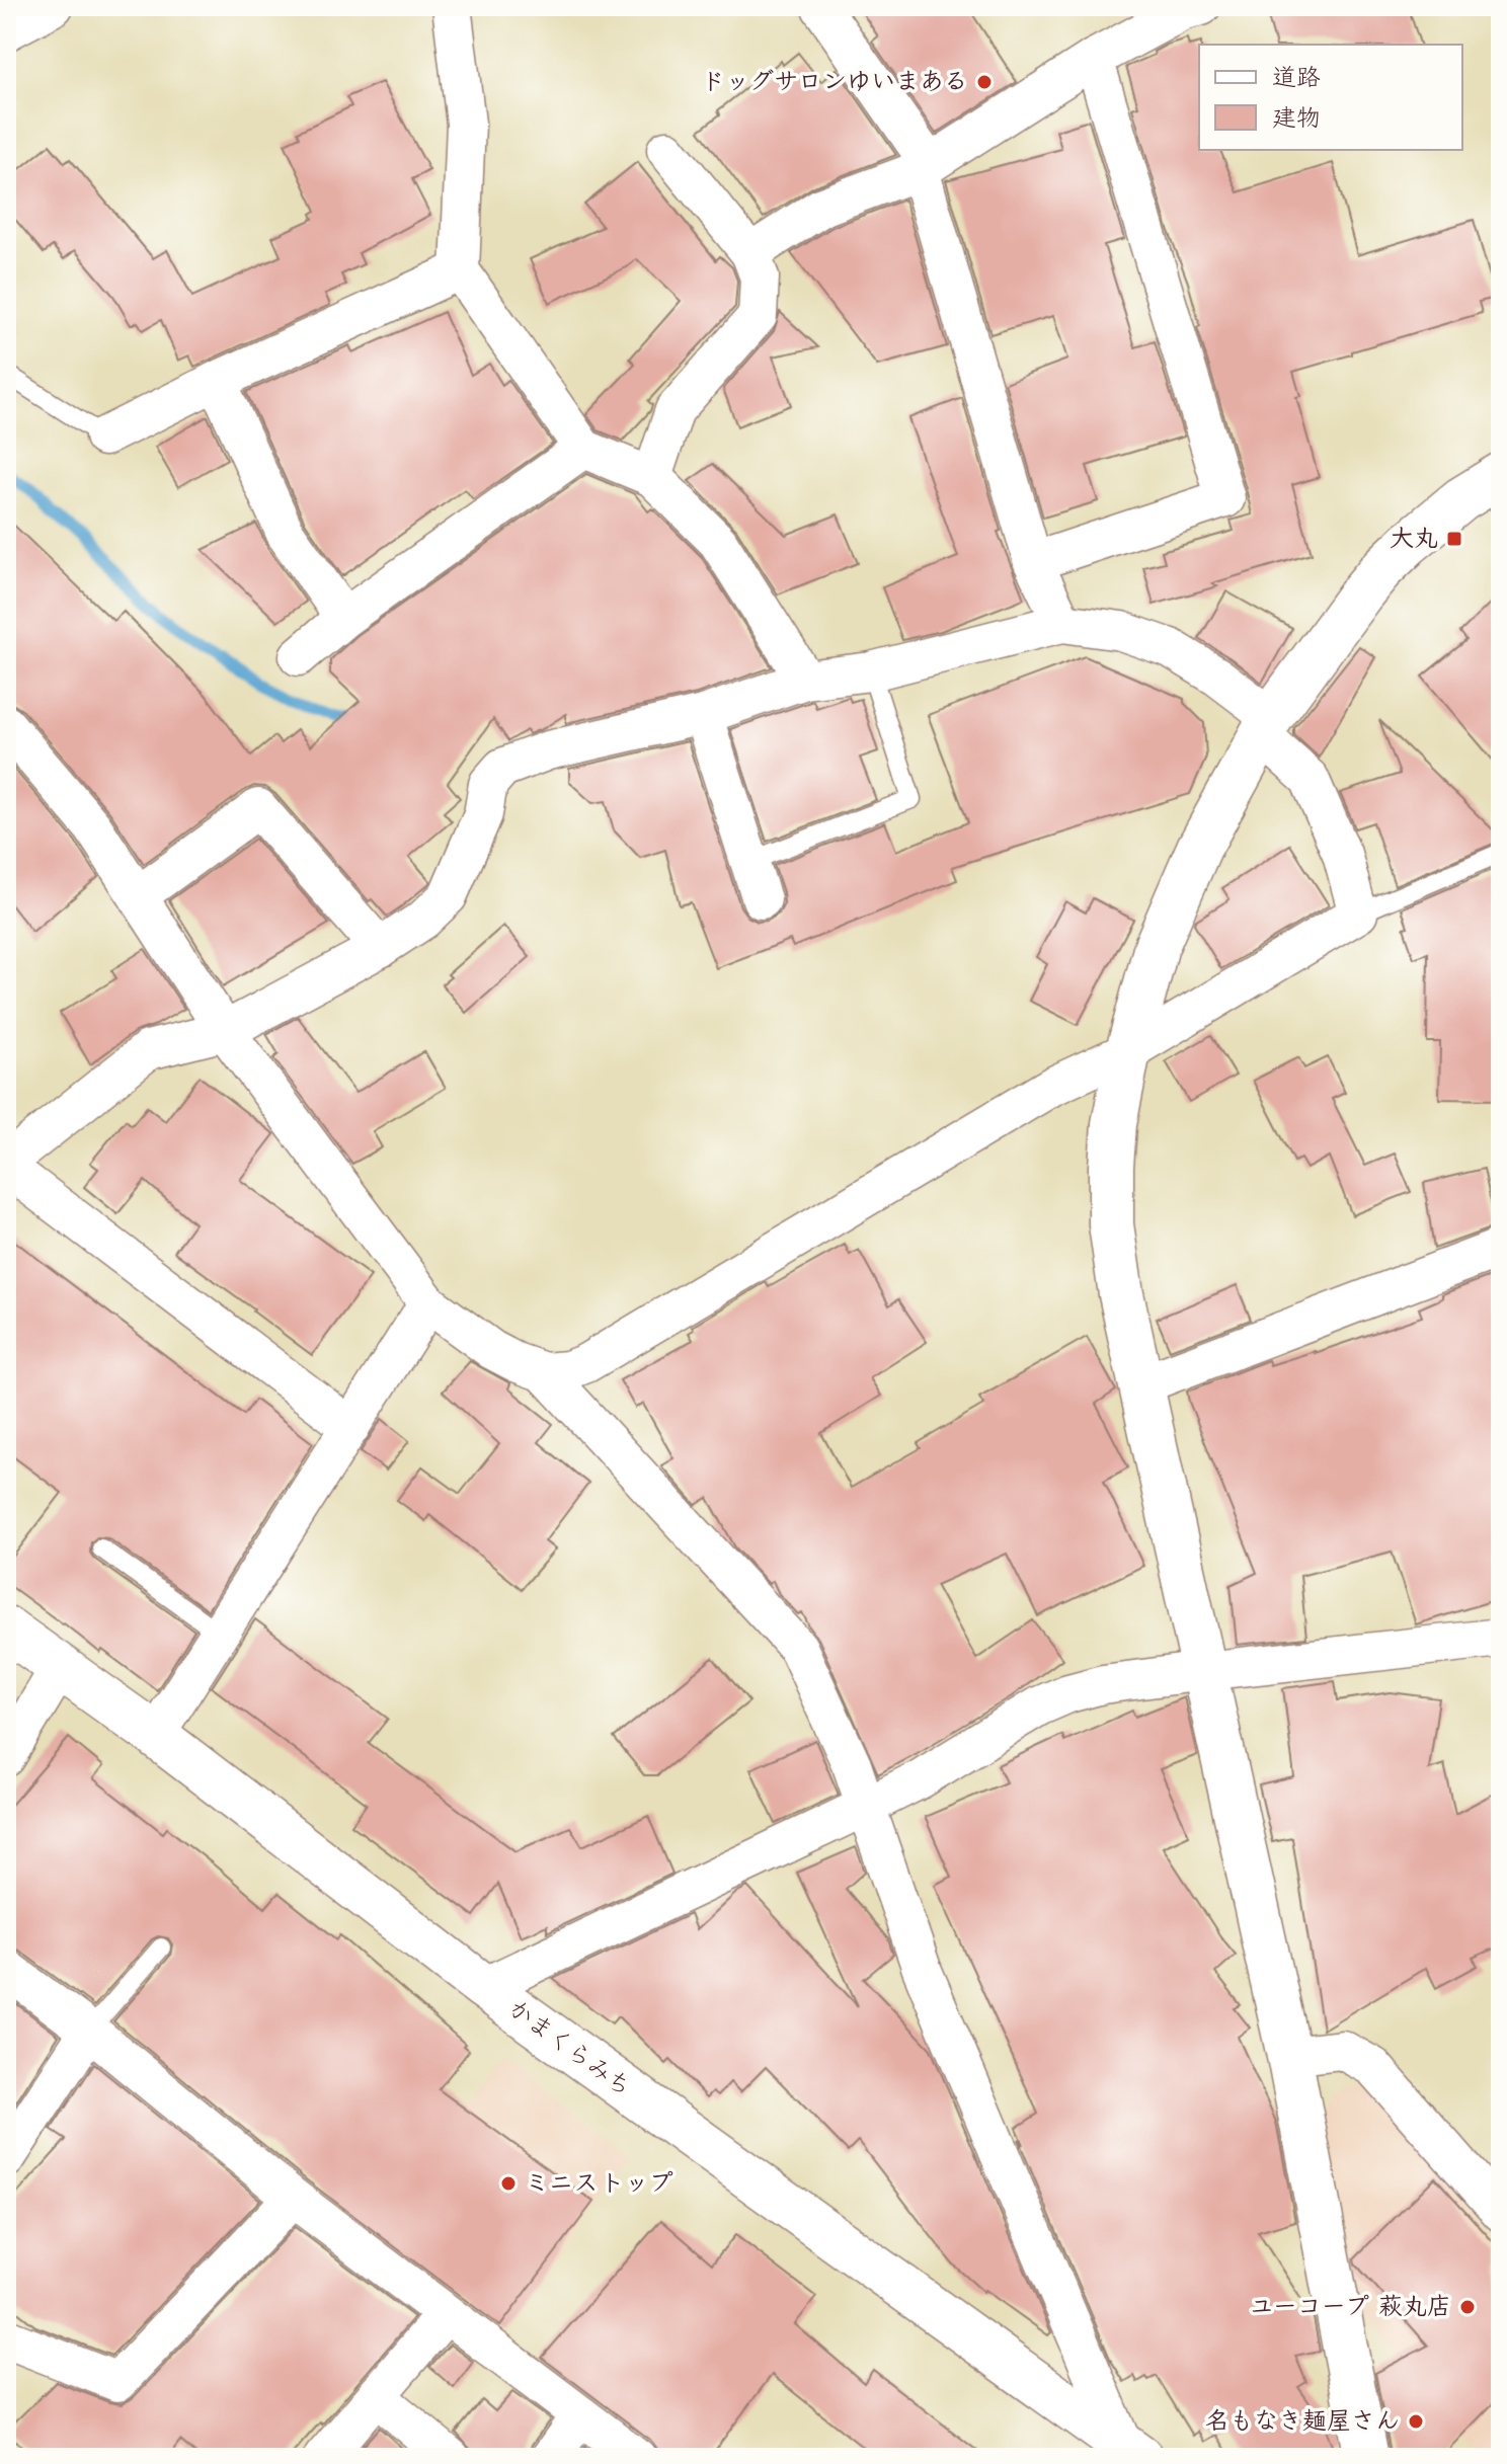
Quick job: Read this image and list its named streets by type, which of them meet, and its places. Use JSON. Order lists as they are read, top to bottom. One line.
{"streets":{"street":["かまくらみち"]},"places":{"other":["ドッグサロンゆいまある","ミニストップ","ユーコープ 萩丸店","名もなき麺屋さん"],"transit":["大丸"]},"legend":["道路","建物"]}
